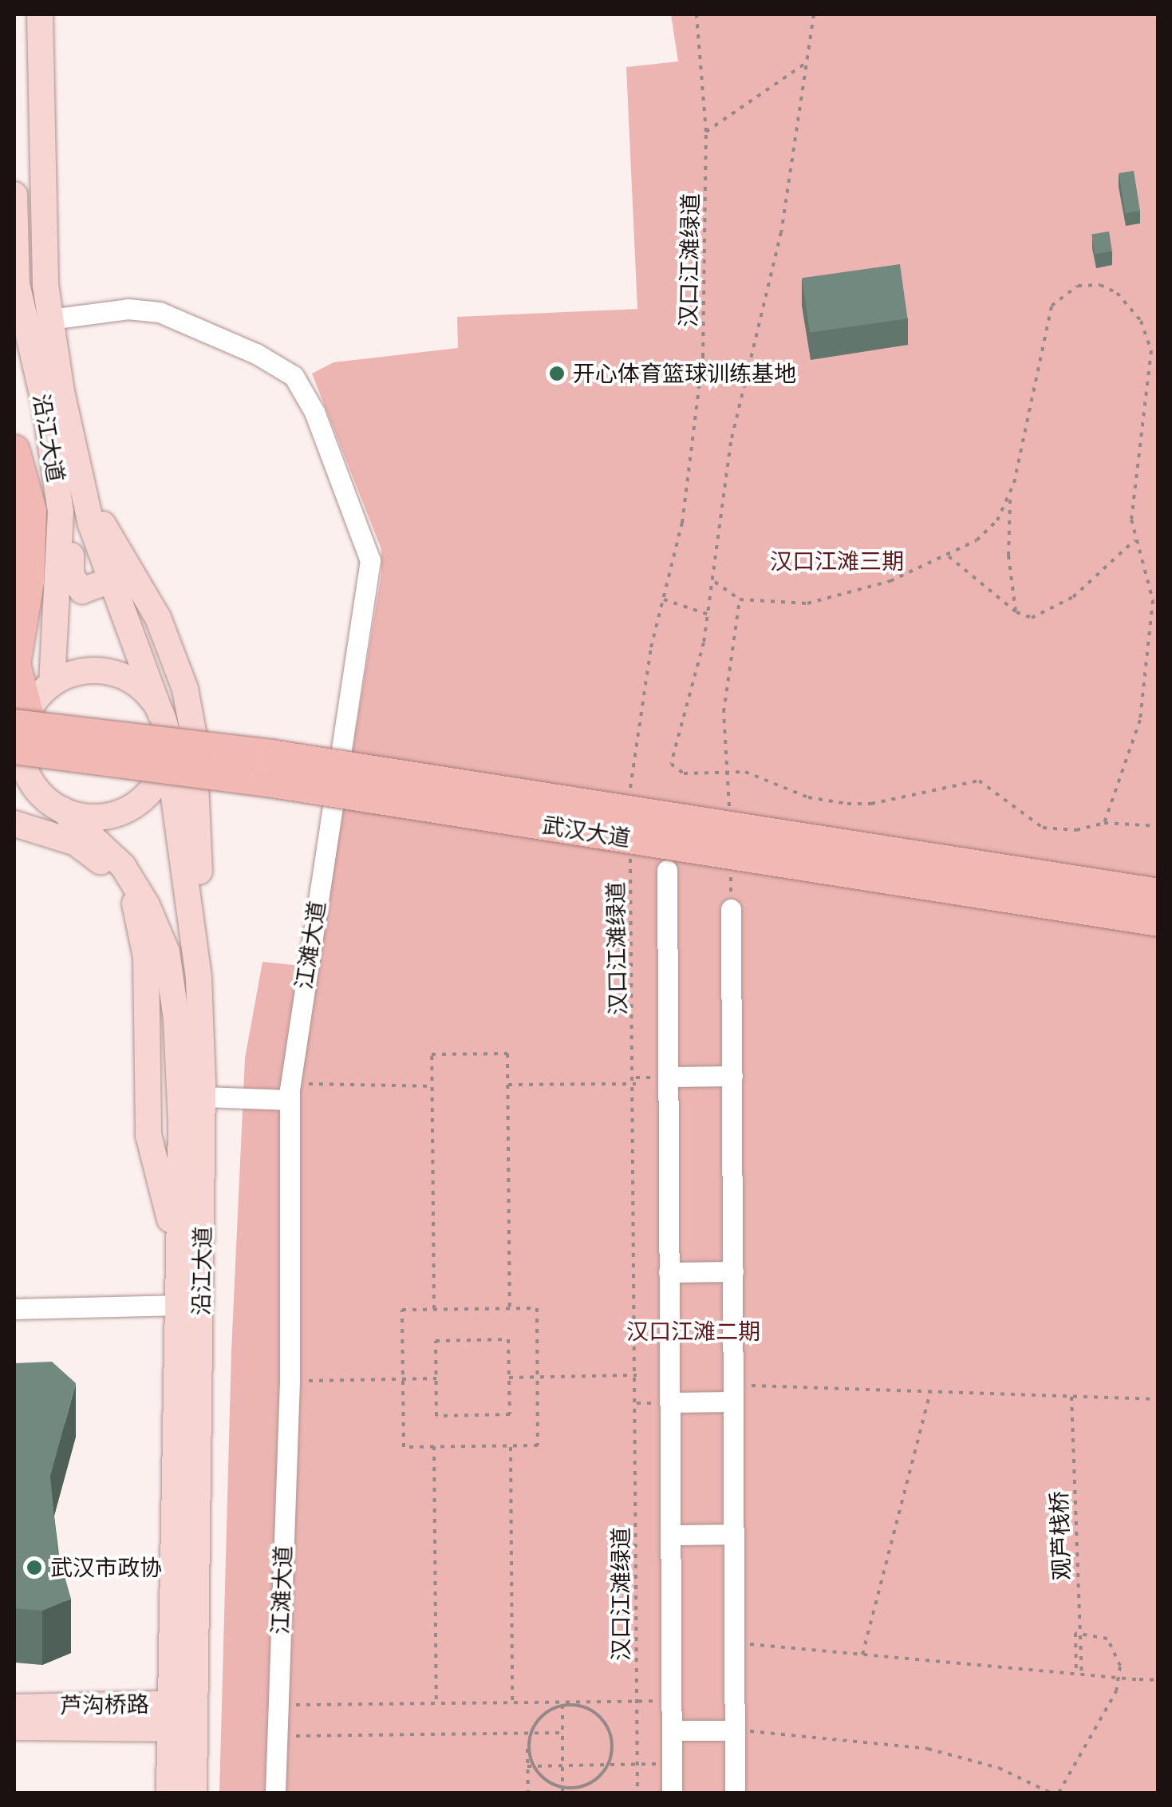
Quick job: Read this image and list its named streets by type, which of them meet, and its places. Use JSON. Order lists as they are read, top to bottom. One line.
{"streets":{"highway":["武汉大道"],"main road":["沿江大道","芦沟桥路"],"street":["江滩大道"],"path":["汉口江滩绿道","观芦栈桥"]},"crossings":[["沿江大道","武汉大道"],["沿江大道","江滩大道"],["沿江大道","芦沟桥路"]],"parks":["汉口江滩三期","汉口江滩二期"],"places":["开心体育篮球训练基地","武汉市政协"]}
